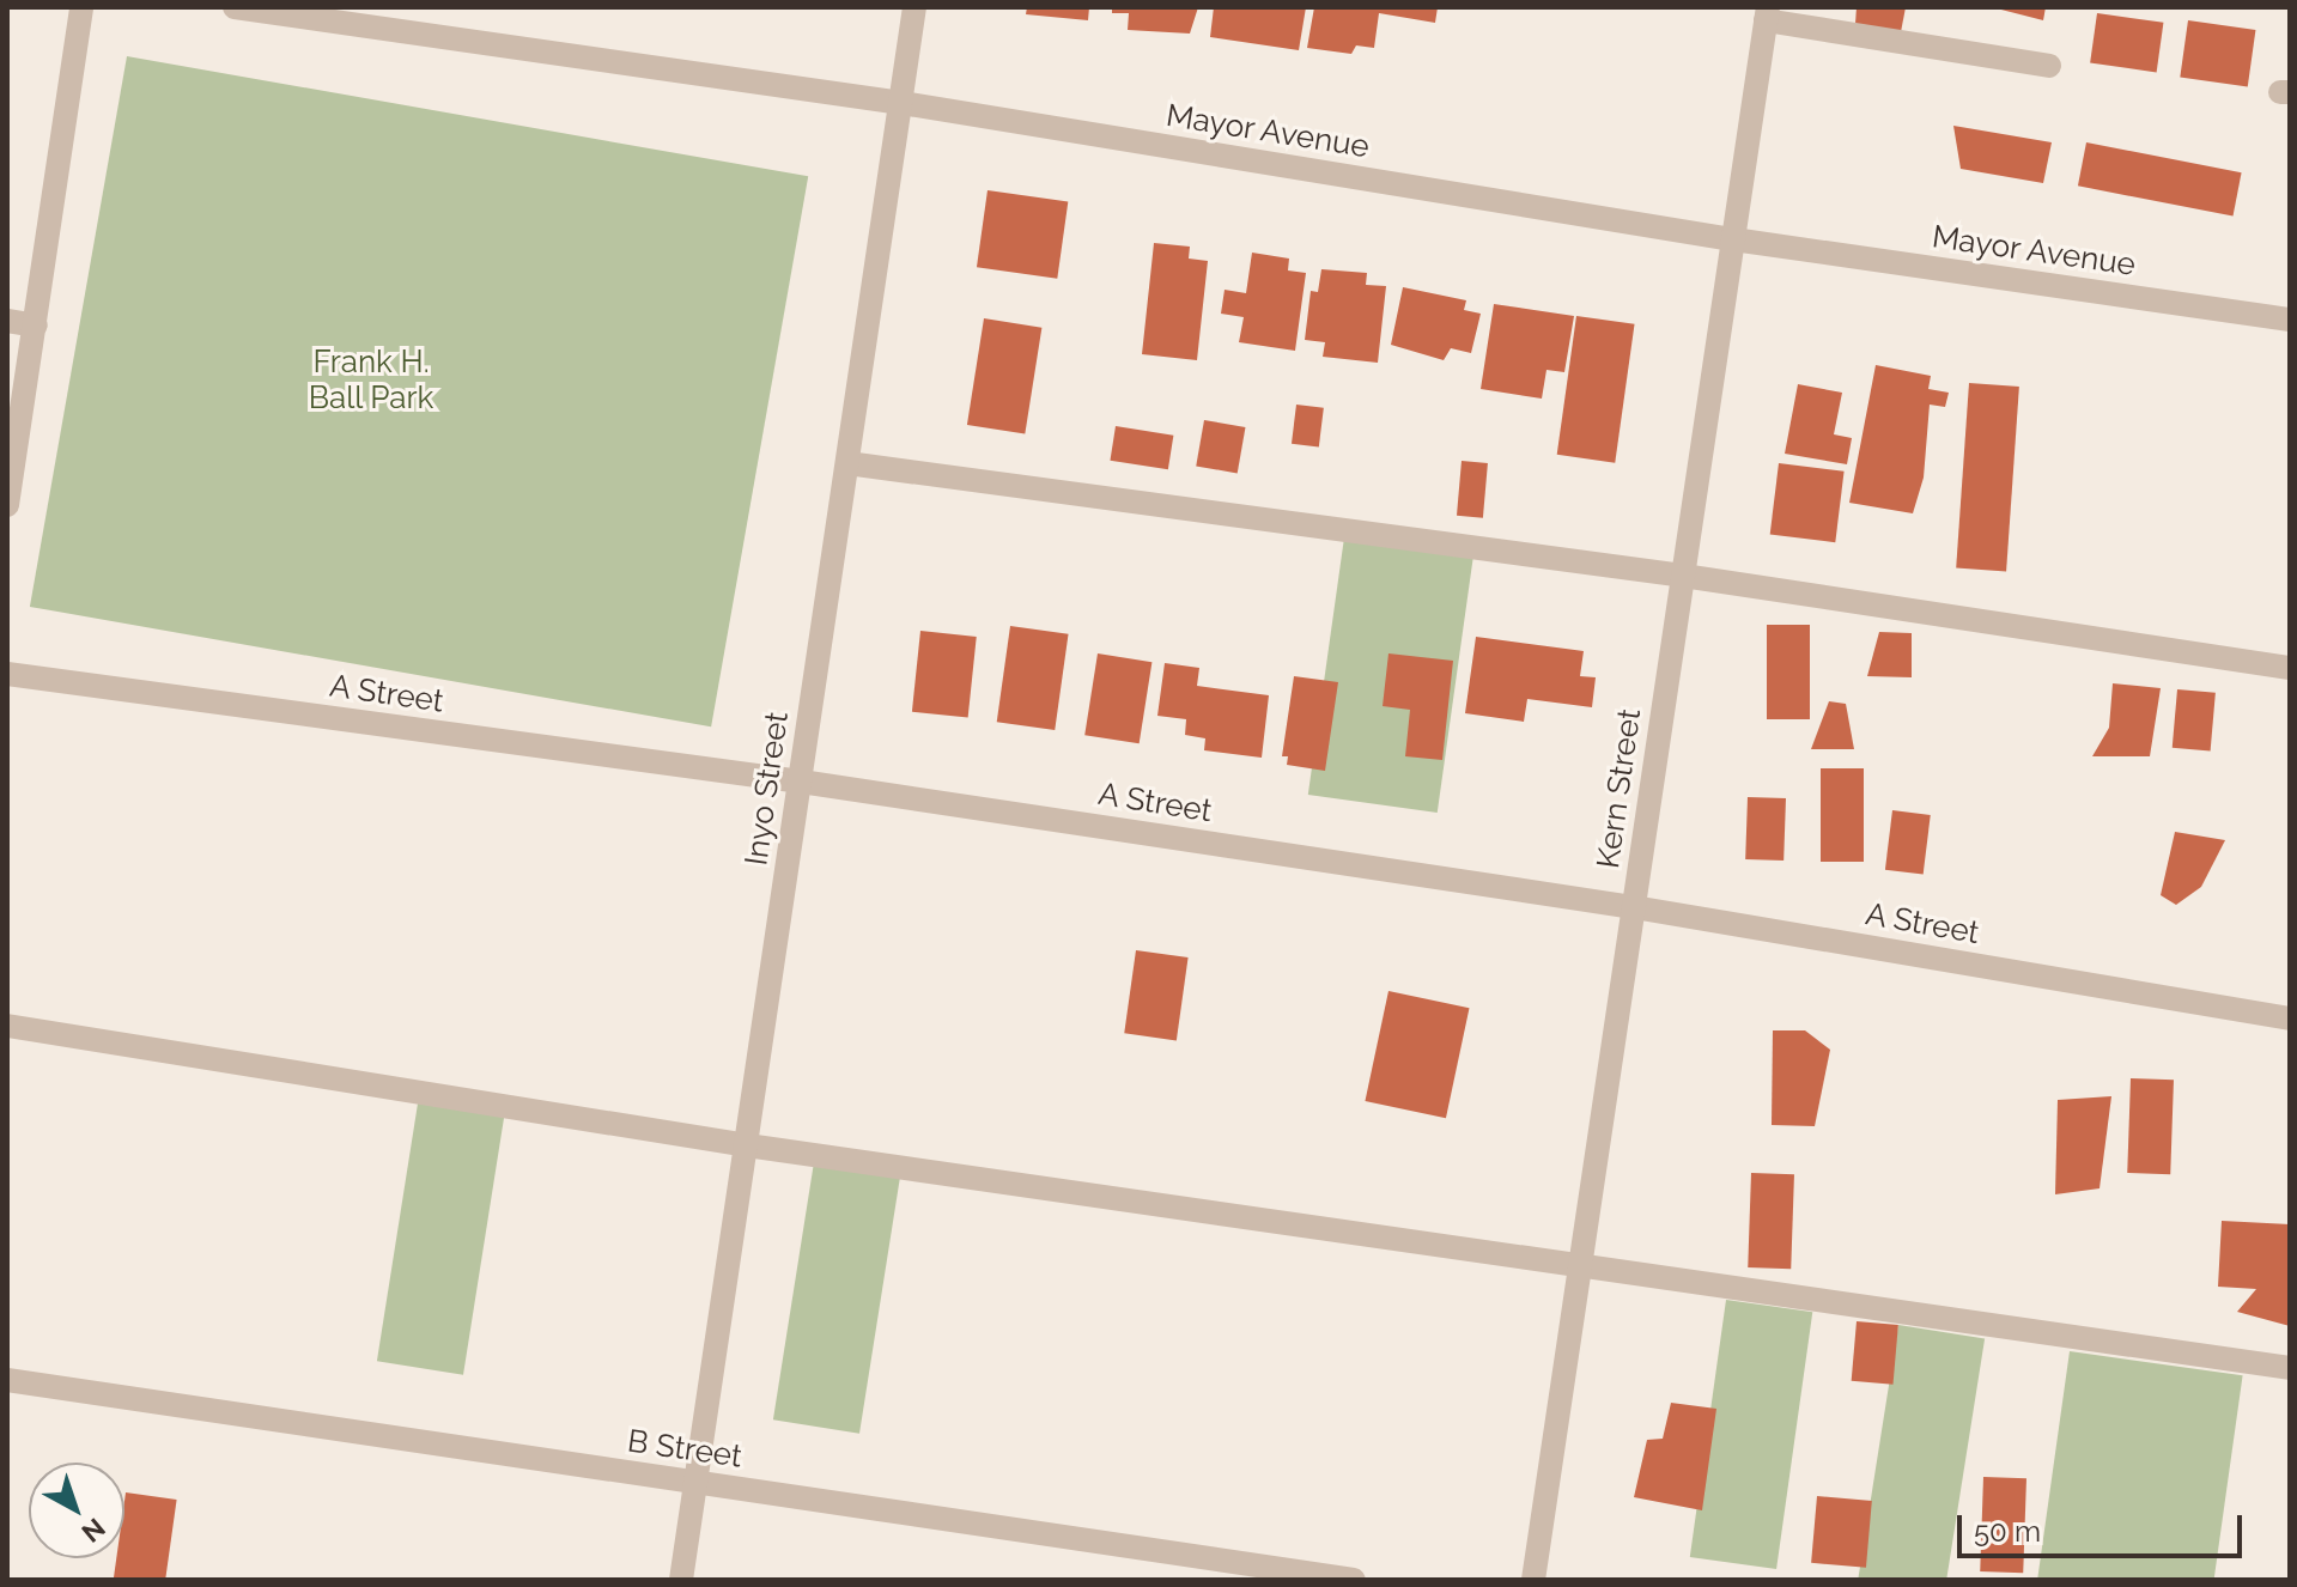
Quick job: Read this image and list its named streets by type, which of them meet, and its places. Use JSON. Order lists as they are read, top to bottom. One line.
{"streets":{"street":["Mayor Avenue","A Street","Inyo Street","Kern Street","B Street"]},"crossings":[["Mayor Avenue","Inyo Street"],["Mayor Avenue","Kern Street"],["A Street","Inyo Street"],["A Street","Kern Street"],["Inyo Street","B Street"]],"parks":["Frank H. Ball Park"],"scale_bar":"50 m","north":"bottom right"}
